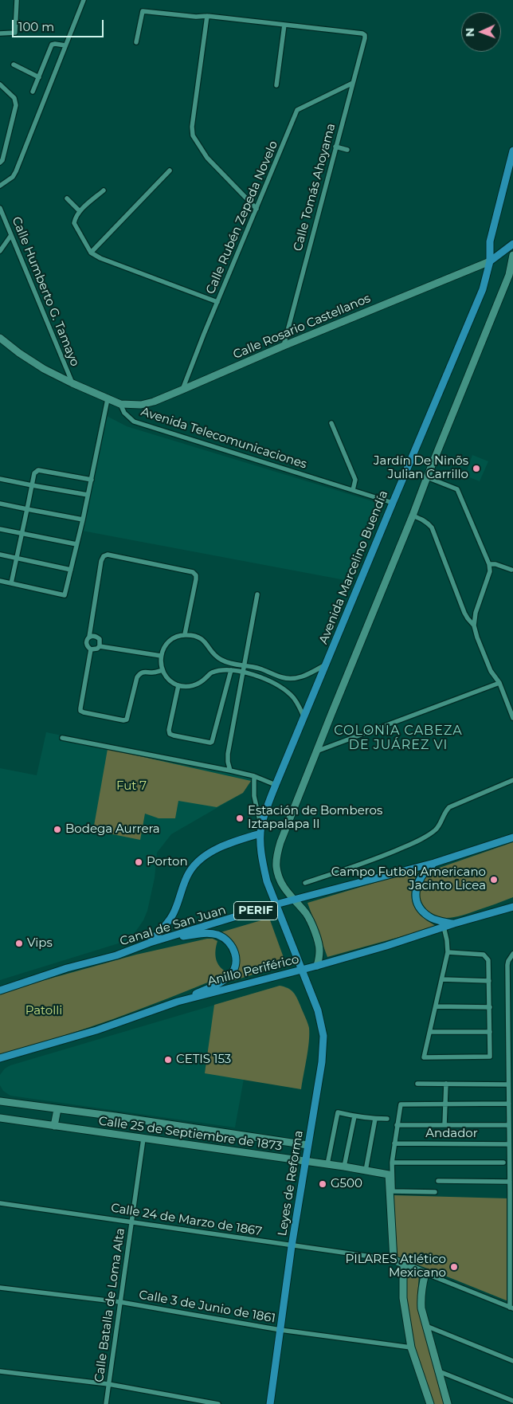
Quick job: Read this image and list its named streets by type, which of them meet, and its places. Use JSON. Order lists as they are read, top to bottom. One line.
{"streets":{"main road":["Avenida Marcelino Buendía","PERIF","Canal de San Juan","Anillo Periférico","Leyes de Reforma"],"street":["Calle Tomás Ahoyama","Calle Rubén Zepeda Novelo","Calle Humberto G. Tamayo","Calle Rosario Castellanos","Avenida Telecomunicaciones","Calle 25 de Septiembre de 1873","Andador","Calle 24 de Marzo de 1867","Calle Batalla de Loma Alta","Calle 3 de Junio de 1861"]},"crossings":[["Calle Tomás Ahoyama","Calle Rubén Zepeda Novelo"],["Calle Tomás Ahoyama","Calle Rosario Castellanos"],["Calle Rubén Zepeda Novelo","Calle Rosario Castellanos"],["Calle Rosario Castellanos","Avenida Telecomunicaciones"],["Calle Rosario Castellanos","Avenida Marcelino Buendía"],["Avenida Telecomunicaciones","Avenida Marcelino Buendía"],["Avenida Marcelino Buendía","Canal de San Juan"],["Avenida Marcelino Buendía","Anillo Periférico"],["Avenida Marcelino Buendía","Leyes de Reforma"],["Anillo Periférico","Leyes de Reforma"],["Calle 25 de Septiembre de 1873","Leyes de Reforma"],["Calle 25 de Septiembre de 1873","Calle Batalla de Loma Alta"],["Leyes de Reforma","Calle 24 de Marzo de 1867"],["Leyes de Reforma","Calle 3 de Junio de 1861"],["Calle 24 de Marzo de 1867","Calle Batalla de Loma Alta"],["Calle Batalla de Loma Alta","Calle 3 de Junio de 1861"]],"districts":["COLONIA CABEZA DE JUÁREZ VI"],"parks":["Fut 7","Patolli"],"places":["Jardín De Ninõs Julian Carrillo","Estación de Bomberos Iztapalapa II","Bodega Aurrera","Porton","Campo Futbol Americano Jacinto Licea","Vips","CETIS 153","G500","PILARES Atlético Mexicano"],"scale_bar":"100 m","north":"left"}
